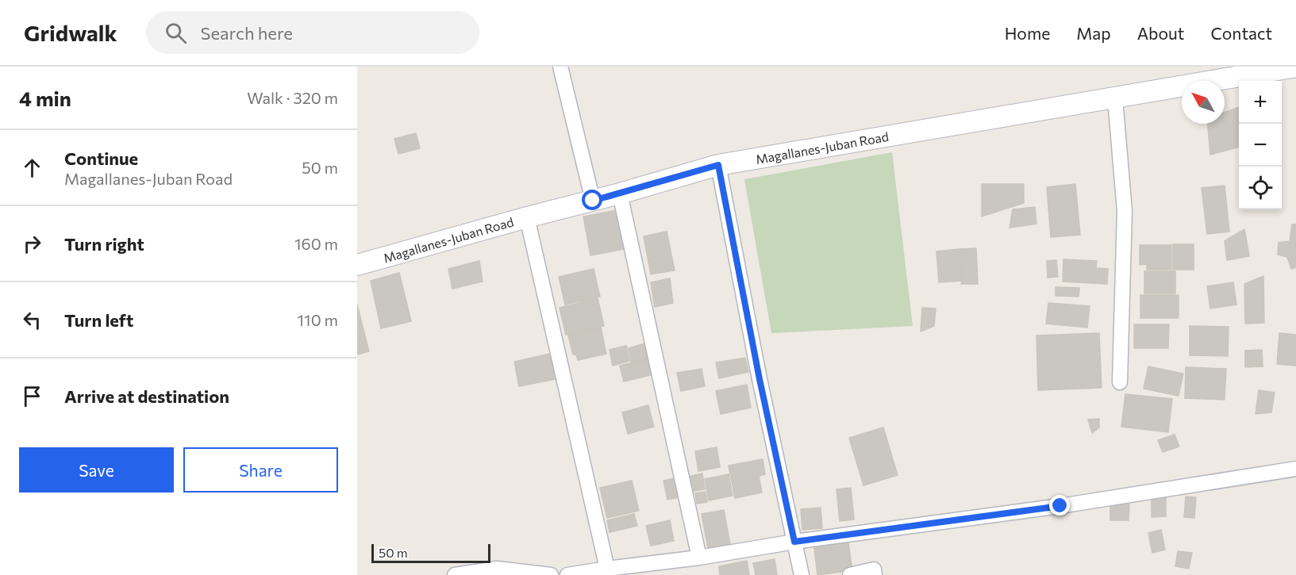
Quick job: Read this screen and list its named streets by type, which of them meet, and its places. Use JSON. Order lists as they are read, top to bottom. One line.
{"streets":{"main road":["Magallanes-Juban Road"]},"scale_bar":"50 m","north":"top left","page":{"header":"Gridwalk","search":"Search here","nav":["Home","Map","About","Contact"],"heading":["4 min","Walk · 320 m"],"map_buttons":["+","−"],"list":[["Continue","Magallanes-Juban Road","50 m"],["Turn right","160 m"],["Turn left","110 m"],"Arrive at destination"],"buttons":["Save","Share"],"scale":"50 m"}}
